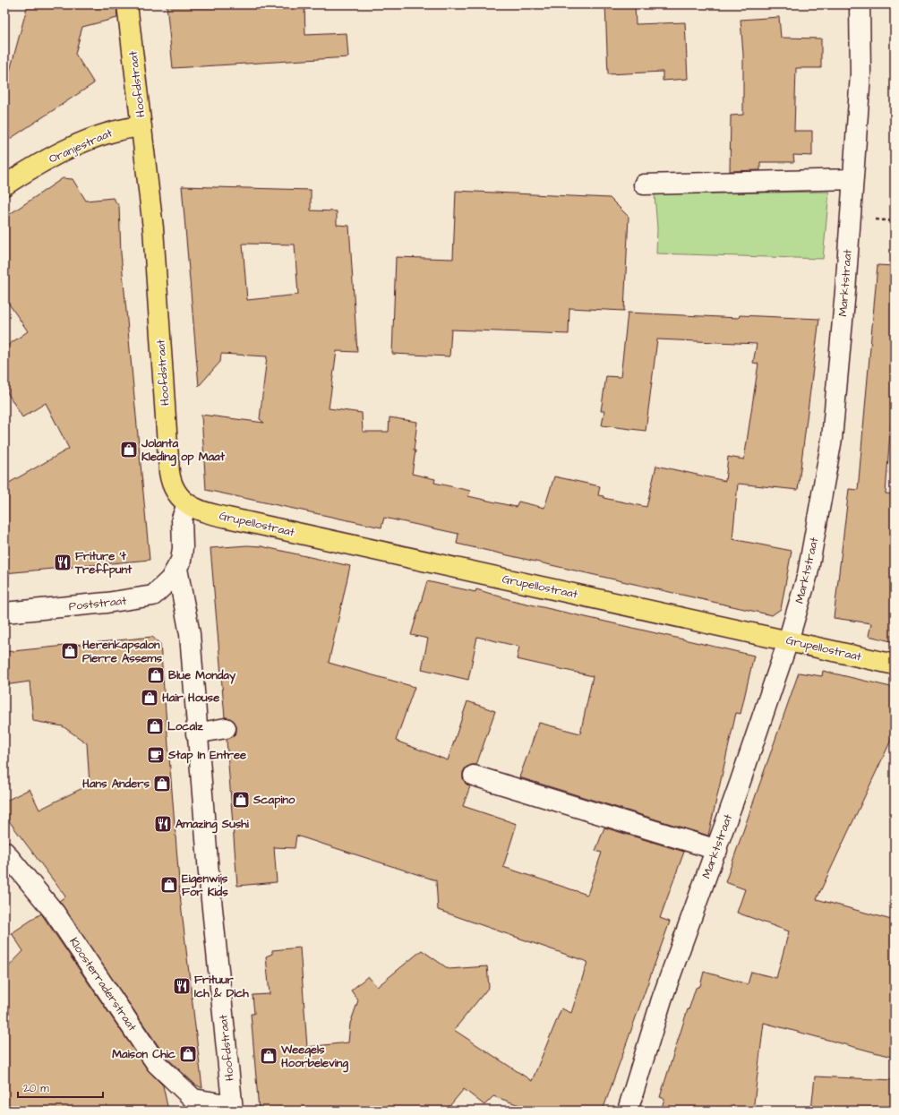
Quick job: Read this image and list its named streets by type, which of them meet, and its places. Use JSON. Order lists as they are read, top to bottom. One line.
{"streets":{"main road":["Hoofdstraat","Oranjestraat","Grupellostraat"],"street":["Marktstraat","Poststraat","Kloosterraderstraat"]},"crossings":[["Hoofdstraat","Oranjestraat"],["Hoofdstraat","Grupellostraat"],["Hoofdstraat","Poststraat"],["Hoofdstraat","Kloosterraderstraat"],["Marktstraat","Grupellostraat"]],"places":{"shop":["Jolanta Kleding op Maat","Herenkapsalon Pierre Assems","Blue Monday","Hair House","Localz","Hans Anders","Scapino","Eigenwijs For Kids","Maison Chic","Weegels Hoorbeleving"],"restaurant":["Friture 't Treffpunt","Amazing Sushi","Frituur Ich & Dich"],"cafe":["Stap In Entree"]},"scale_bar":"20 m"}
